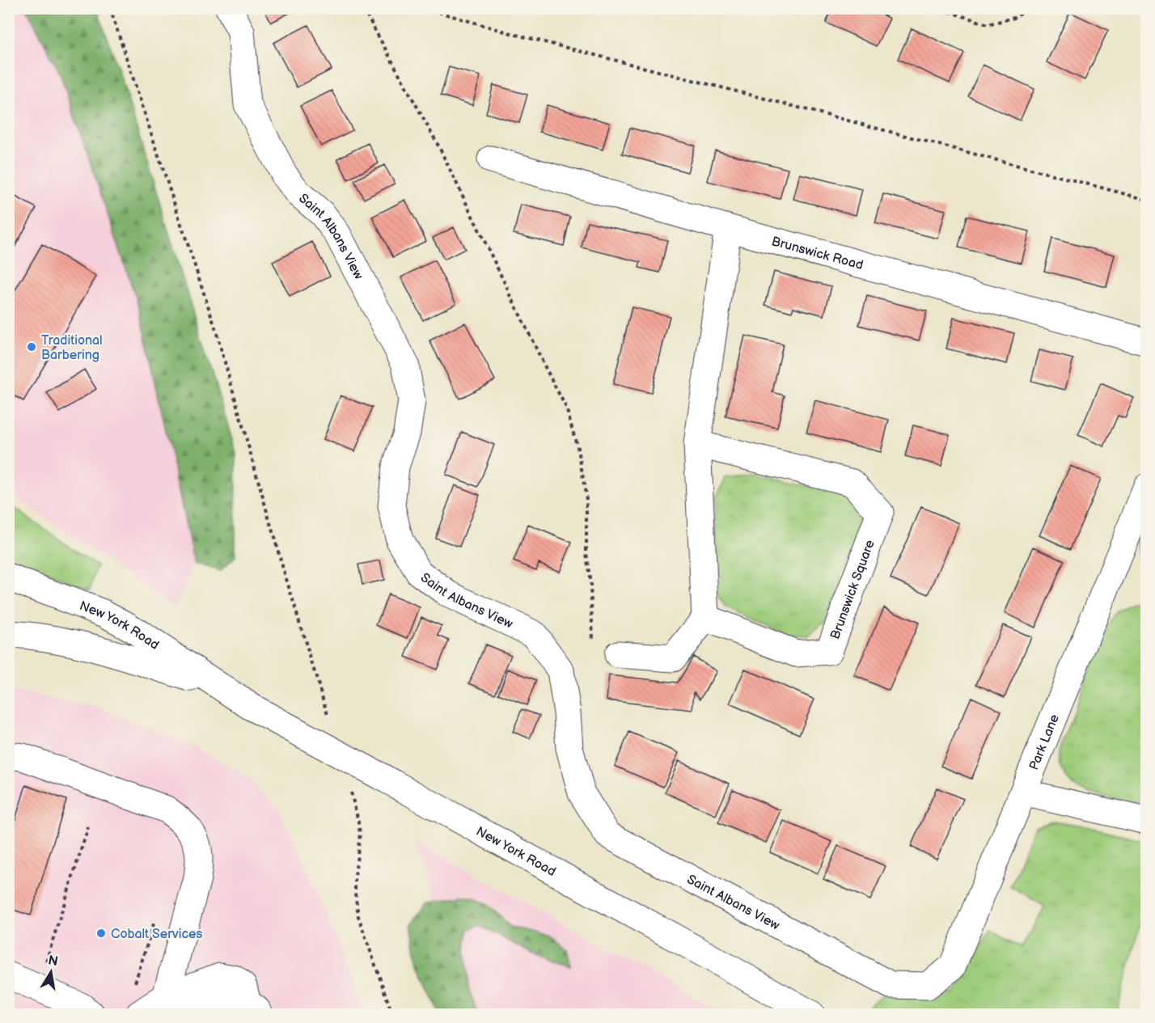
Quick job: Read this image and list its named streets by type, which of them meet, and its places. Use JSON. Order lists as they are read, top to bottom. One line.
{"streets":{"street":["Saint Albans View","Brunswick Road","Brunswick Square","New York Road","Park Lane"]},"crossings":[["Saint Albans View","Park Lane"]],"places":["Traditional Barbering","Cobalt Services"],"north":"top"}
